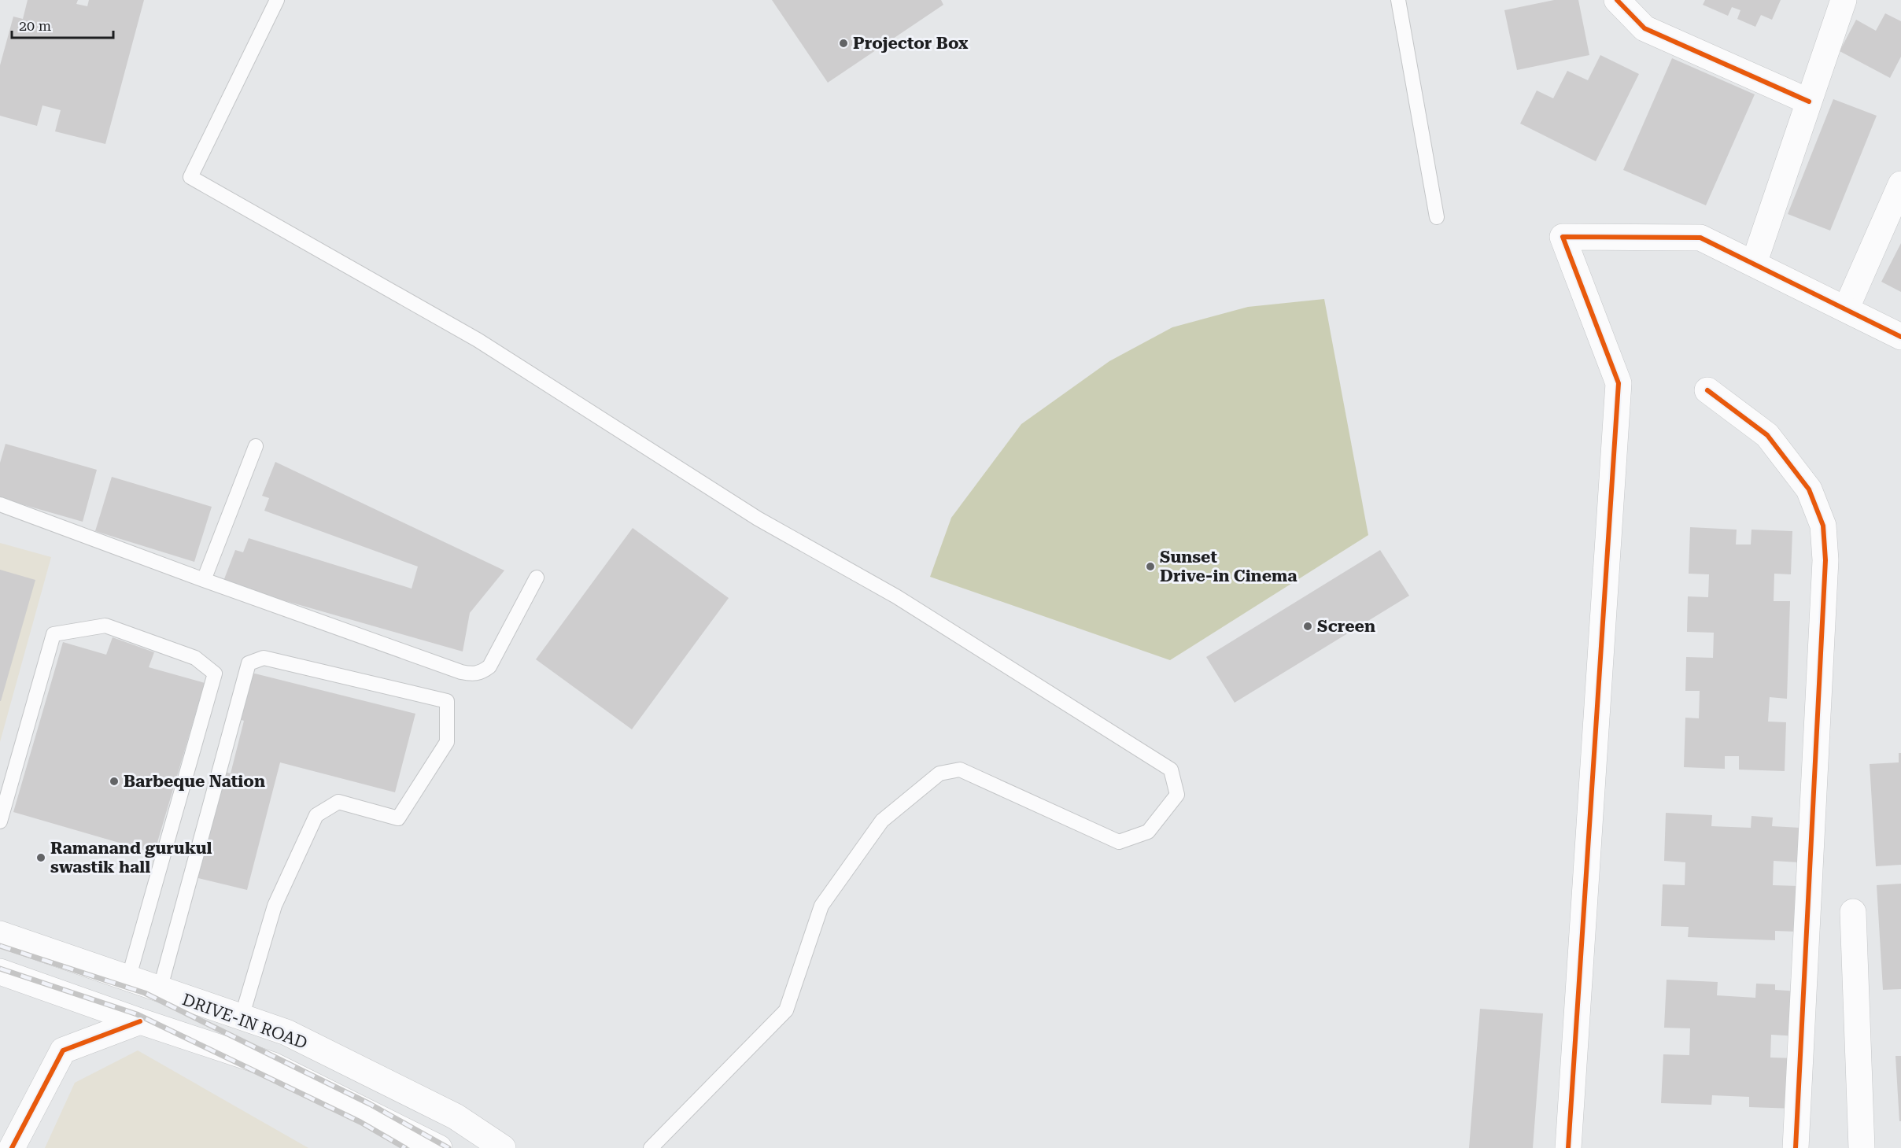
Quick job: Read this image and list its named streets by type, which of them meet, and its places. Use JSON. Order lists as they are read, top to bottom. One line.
{"streets":{"street":["DRIVE-IN ROAD"]},"places":["Projector Box","Sunset Drive-in Cinema","Screen","Barbeque Nation","Ramanand gurukul swastik hall"],"scale_bar":"20 m"}
